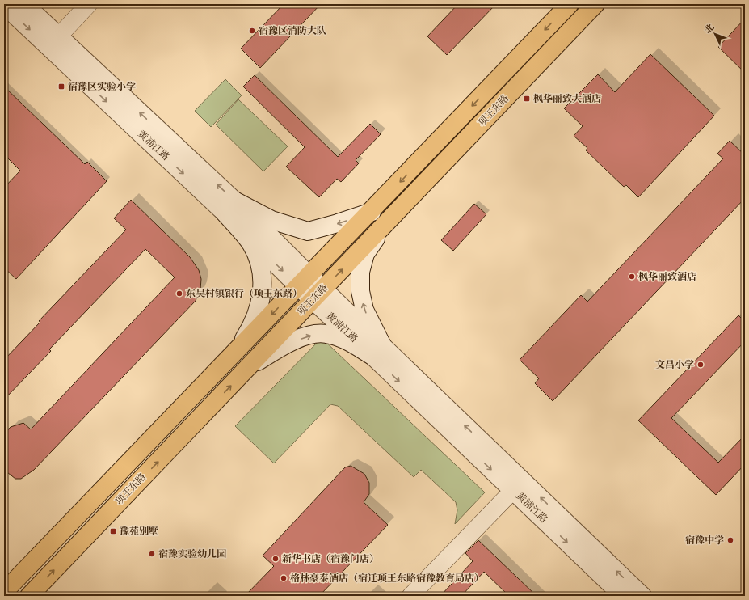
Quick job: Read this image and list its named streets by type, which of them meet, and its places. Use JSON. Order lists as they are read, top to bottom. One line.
{"streets":{"main road":["项王东路"],"street":["黄浦江路"]},"crossings":[["项王东路","黄浦江路"]],"places":{"other":["宿豫区消防大队","枫华丽致酒店","东吴村镇银行（项王东路）","文昌小学","宿豫中学","宿豫实验幼儿园","新华书店（宿豫门店）","格林豪泰酒店（宿迁项王东路宿豫教育局店）"],"transit":["宿豫区实验小学","枫华丽致大酒店","豫苑别墅"]},"north":"top left"}
